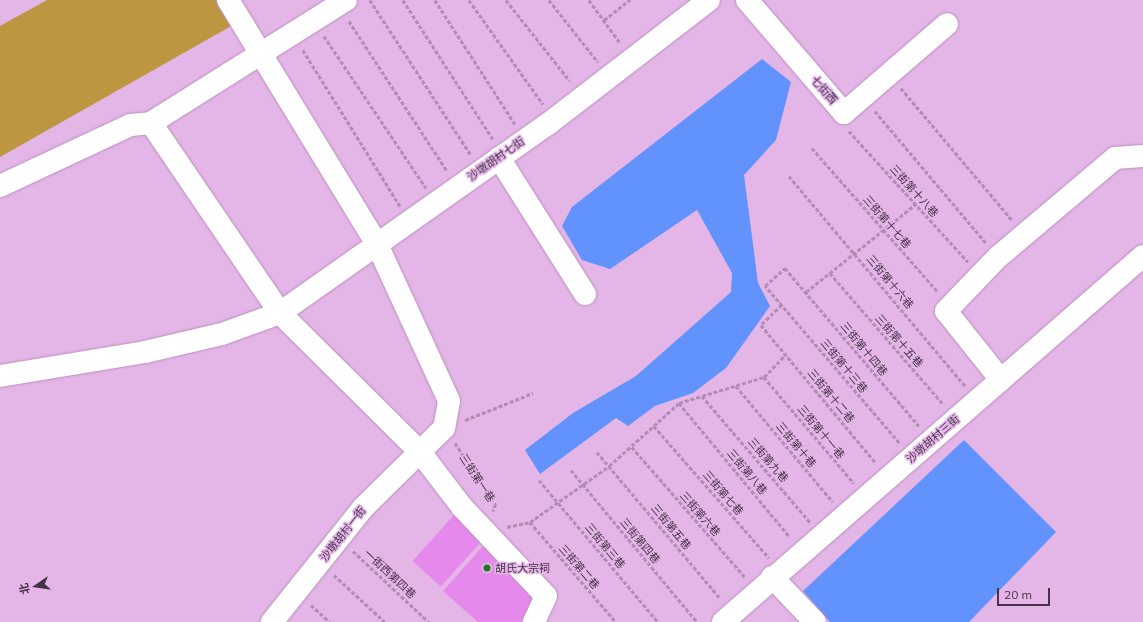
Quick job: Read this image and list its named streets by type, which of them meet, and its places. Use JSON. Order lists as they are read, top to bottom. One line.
{"streets":{"street":["七街西","沙墩胡村七街","沙墩胡村三街","沙墩胡村一街"],"path":["三街第十八巷","三街第十七巷","三街第十六巷","三街第十五巷","三街第十四巷","三街第十三巷","三街第十二巷","三街第十一巷","三街第十巷","三街第九巷","三街第八巷","三街第一巷","三街第七巷","三街第六巷","三街第五巷","三街第四巷","三街第三巷","三街第二巷","一街西第四巷"]},"crossings":[["七街西","三街第十八巷"],["三街第十六巷","沙墩胡村三街"],["三街第十五巷","沙墩胡村三街"],["三街第十四巷","三街第十三巷"],["三街第十四巷","沙墩胡村三街"],["三街第十三巷","三街第十二巷"],["三街第十三巷","沙墩胡村三街"],["三街第十二巷","沙墩胡村三街"],["三街第十一巷","沙墩胡村三街"],["沙墩胡村三街","三街第十巷"],["沙墩胡村三街","三街第九巷"],["沙墩胡村三街","三街第八巷"],["沙墩胡村三街","三街第七巷"],["沙墩胡村三街","三街第六巷"],["沙墩胡村三街","三街第五巷"],["三街第一巷","沙墩胡村一街"],["三街第七巷","三街第六巷"],["沙墩胡村一街","一街西第四巷"]],"places":["胡氏大宗祠"],"scale_bar":"20 m","north":"left"}
